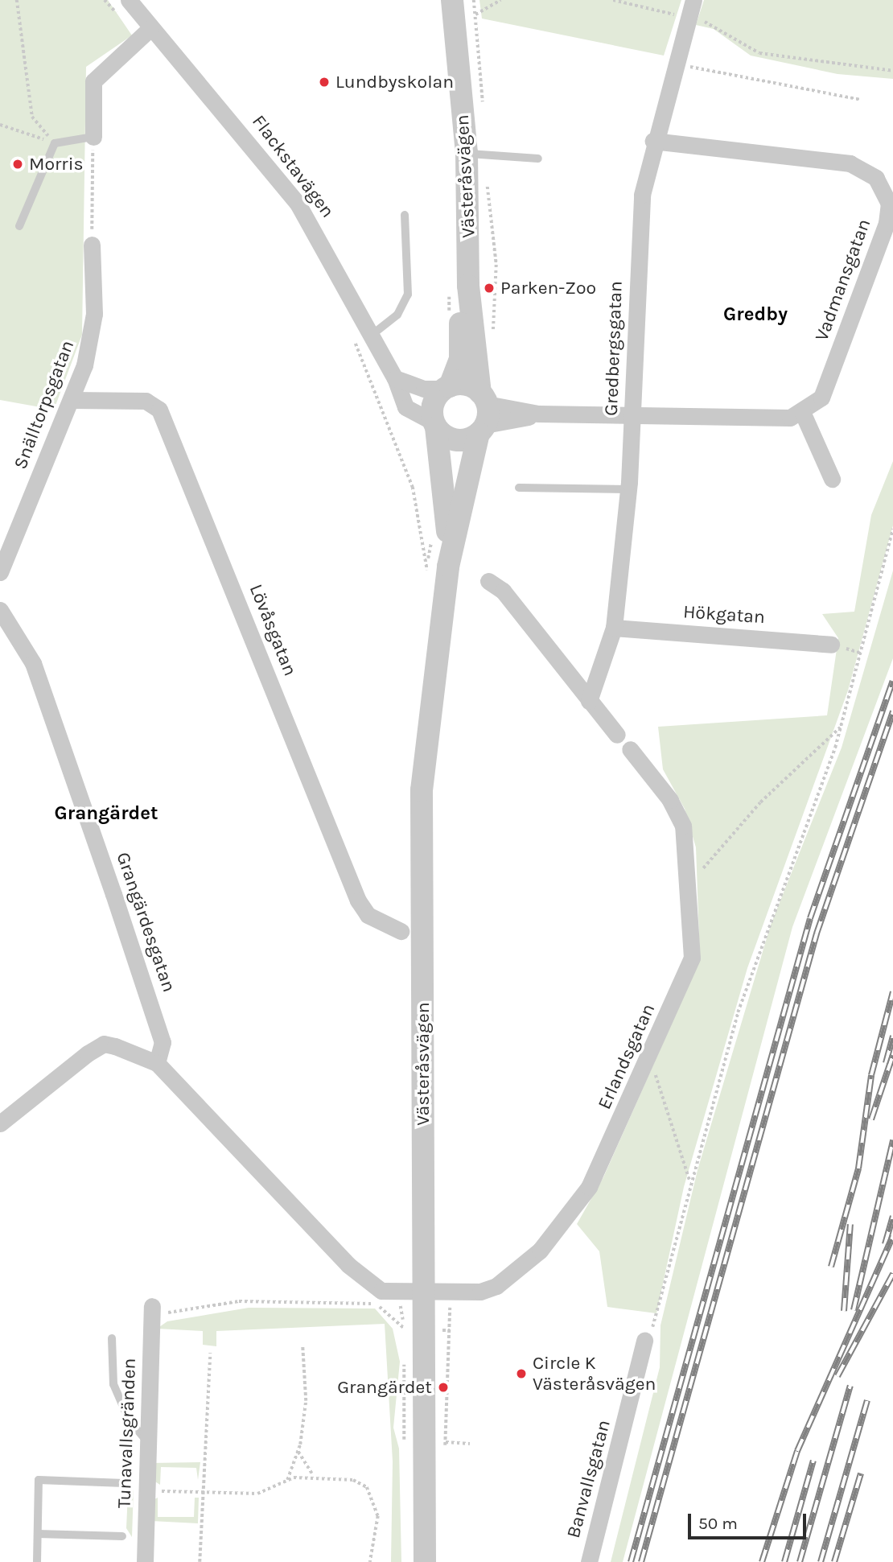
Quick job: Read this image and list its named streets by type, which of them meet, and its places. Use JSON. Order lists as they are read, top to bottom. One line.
{"streets":{"street":["Flackstavägen","Västeråsvägen","Vadmansgatan","Gredbergsgatan","Snälltorpsgatan","Hökgatan","Lövåsgatan","Grangärdesgatan","Erlandsgatan","Tunavallsgränden","Banvallsgatan"]},"crossings":[["Västeråsvägen","Erlandsgatan"],["Vadmansgatan","Gredbergsgatan"],["Gredbergsgatan","Hökgatan"],["Snälltorpsgatan","Lövåsgatan"]],"districts":["Gredby","Grangärdet"],"places":["Lundbyskolan","Morris","Parken-Zoo","Circle K Västeråsvägen","Grangärdet"],"scale_bar":"50 m"}
